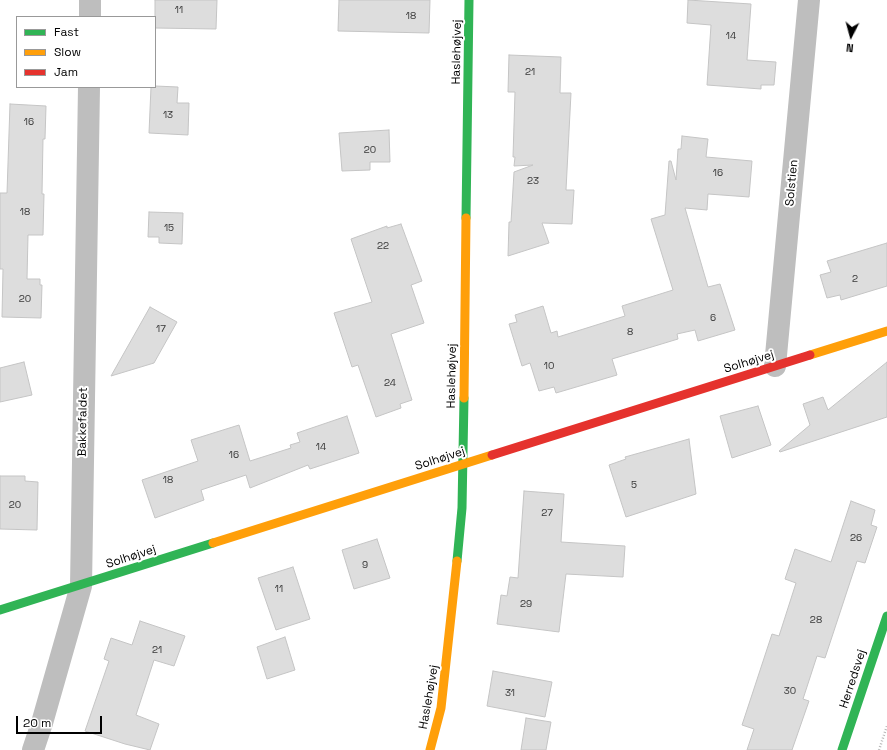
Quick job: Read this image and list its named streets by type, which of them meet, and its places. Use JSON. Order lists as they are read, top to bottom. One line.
{"streets":{"street":["Haslehøjvej","Solstien","Solhøjvej","Bakkefaldet","Herredsvej"]},"crossings":[["Haslehøjvej","Solhøjvej"],["Solstien","Solhøjvej"],["Solhøjvej","Bakkefaldet"]],"house_numbers":["11","18","14","21","13","16","20","16","23","18","15","22","2","20","6","17","8","10","24","14","16","18","5","20","27","26","9","11","29","28","21","30","31"],"legend":["Fast","Slow","Jam"],"scale_bar":"20 m","north":"bottom"}
